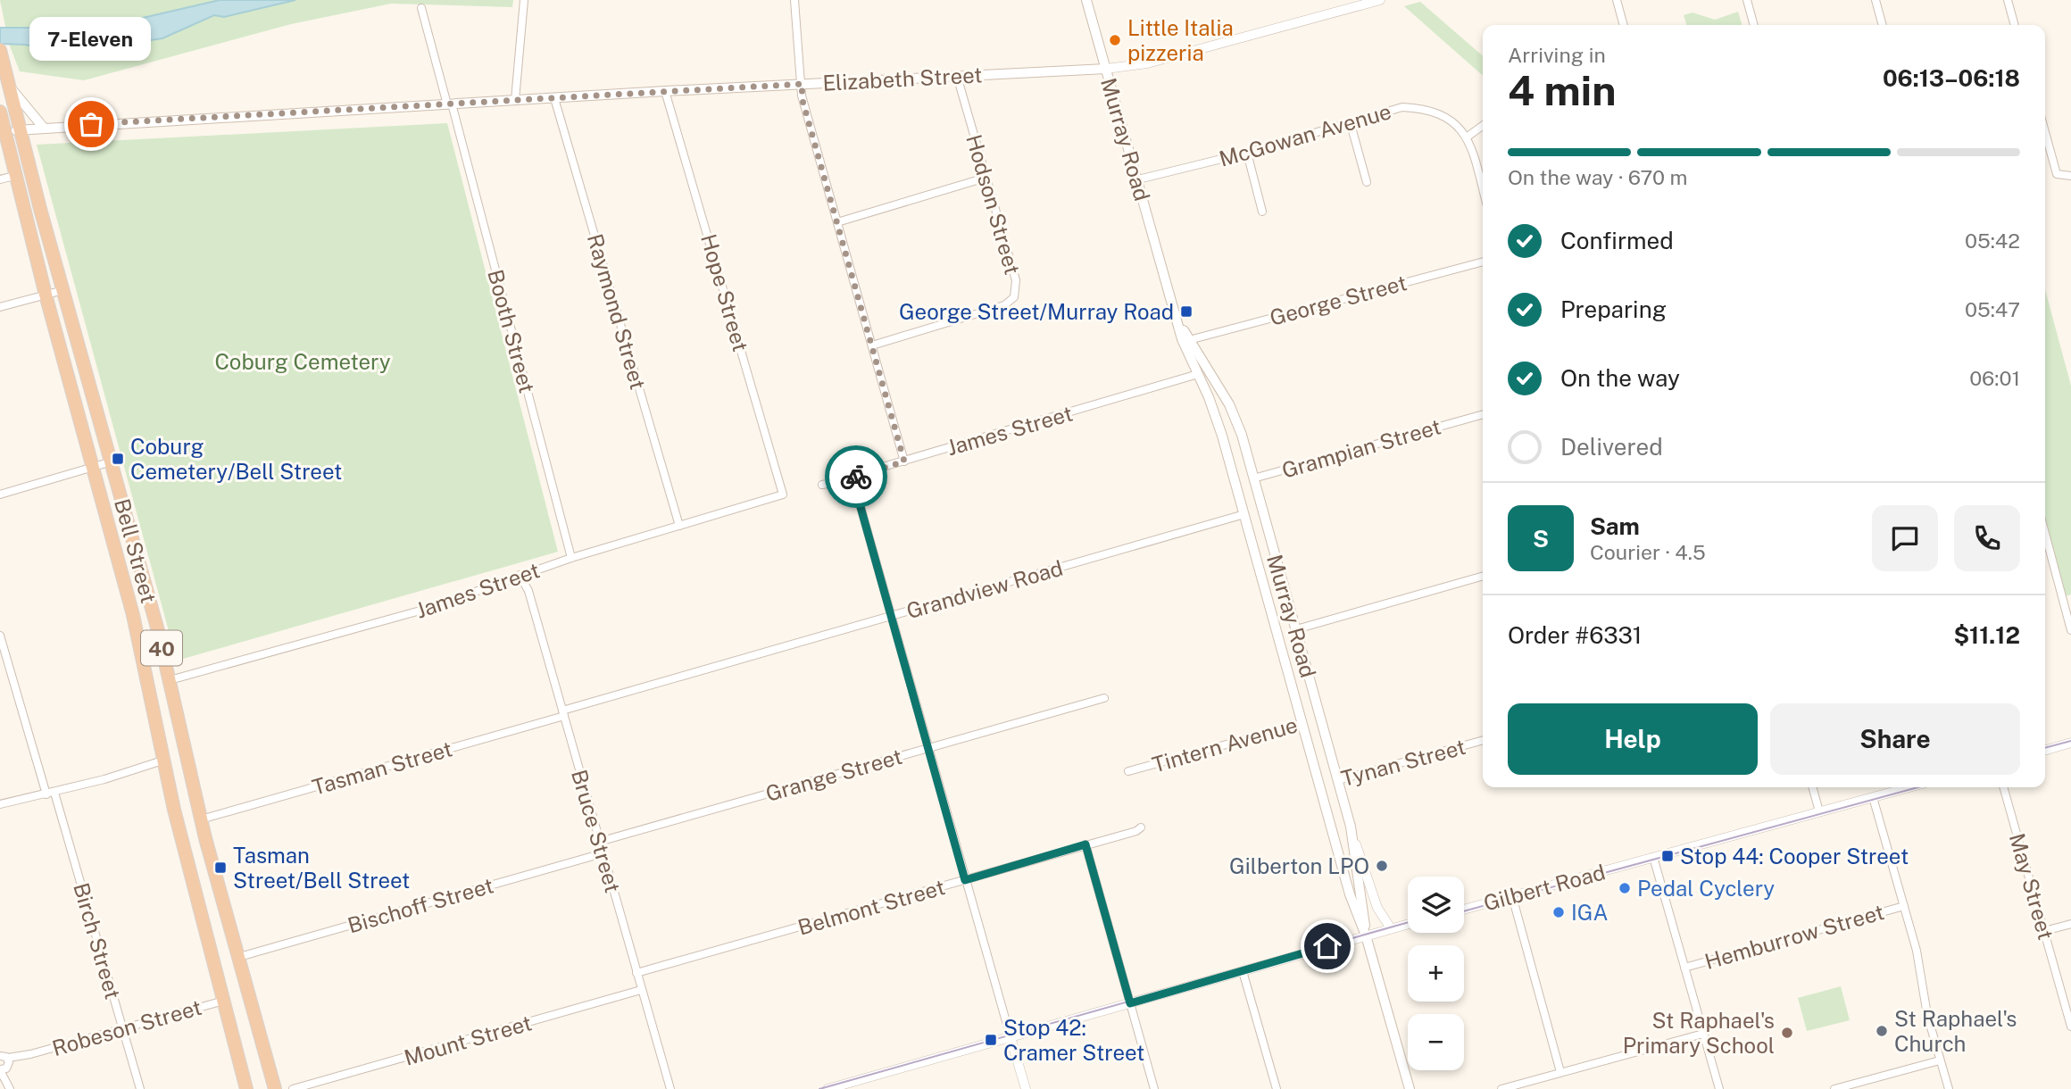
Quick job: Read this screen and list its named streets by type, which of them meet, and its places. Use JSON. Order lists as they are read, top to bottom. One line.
{"streets":{"highway":["Bell Street","40"],"main road":["Elizabeth Street","Murray Road","Grampian Street","Grandview Road","Tintern Avenue","Tynan Street"],"street":["McGowan Avenue","Hodson Street","Hope Street","George Street","Raymond Street","Booth Street","James Street","Tasman Street","Grange Street","Bruce Street","May Street","Gilbert Road","Bischoff Street","Belmont Street","Hemburrow Street","Birch Street","Robeson Street","Mount Street"]},"crossings":[["Elizabeth Street","Murray Road"],["Elizabeth Street","Hodson Street"],["Elizabeth Street","Hope Street"],["Elizabeth Street","Raymond Street"],["Elizabeth Street","Booth Street"],["Elizabeth Street","Bell Street"],["McGowan Avenue","Murray Road"],["Murray Road","George Street"],["Murray Road","James Street"],["Murray Road","Grampian Street"],["Murray Road","Grandview Road"],["Murray Road","Tintern Avenue"],["Murray Road","Tynan Street"],["Hope Street","James Street"],["Raymond Street","James Street"],["Booth Street","James Street"],["James Street","Bell Street"],["James Street","Bruce Street"],["Bell Street","Tasman Street"],["Bell Street","Bischoff Street"],["Bell Street","Robeson Street"],["Grandview Road","Tasman Street"],["Grandview Road","Bruce Street"],["Tasman Street","Bruce Street"],["Grange Street","Bruce Street"],["Bruce Street","Bischoff Street"],["Bruce Street","Belmont Street"],["Bruce Street","Mount Street"],["Birch Street","Robeson Street"]],"parks":["Coburg Cemetery"],"places":{"other":["Little Italia pizzeria","7-Eleven","Gilberton LPO","Pedal Cyclery","IGA","St Raphael's Church","St Raphael's Primary School"],"transit":["George Street/Murray Road","Coburg Cemetery/Bell Street","Stop 44: Cooper Street","Tasman Street/Bell Street","Stop 42: Cramer Street"]},"page":{"bubble":"7-Eleven","heading":["4 min","Arriving in","06:13–06:18"],"panel":["Sam","Courier · 4.5","Order #6331","$11.12"],"bar":"On the way · 670 m","list":[["Confirmed","05:42"],["Preparing","05:47"],["On the way","06:01"],"Delivered"],"round":"S","buttons":["Help","Share"],"map_buttons":["+","−"]}}
